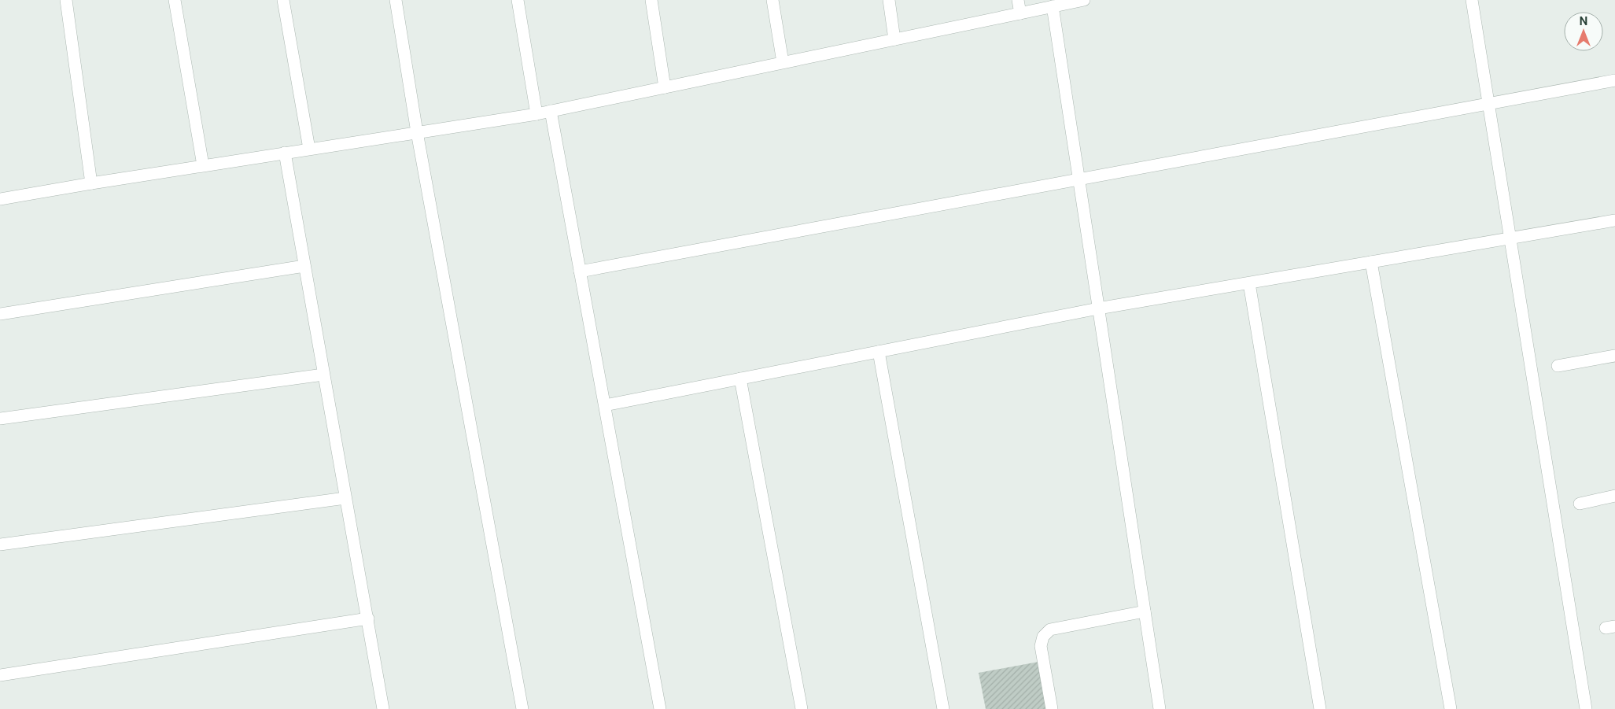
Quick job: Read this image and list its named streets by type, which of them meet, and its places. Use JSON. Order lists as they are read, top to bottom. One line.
{"north":"top"}
